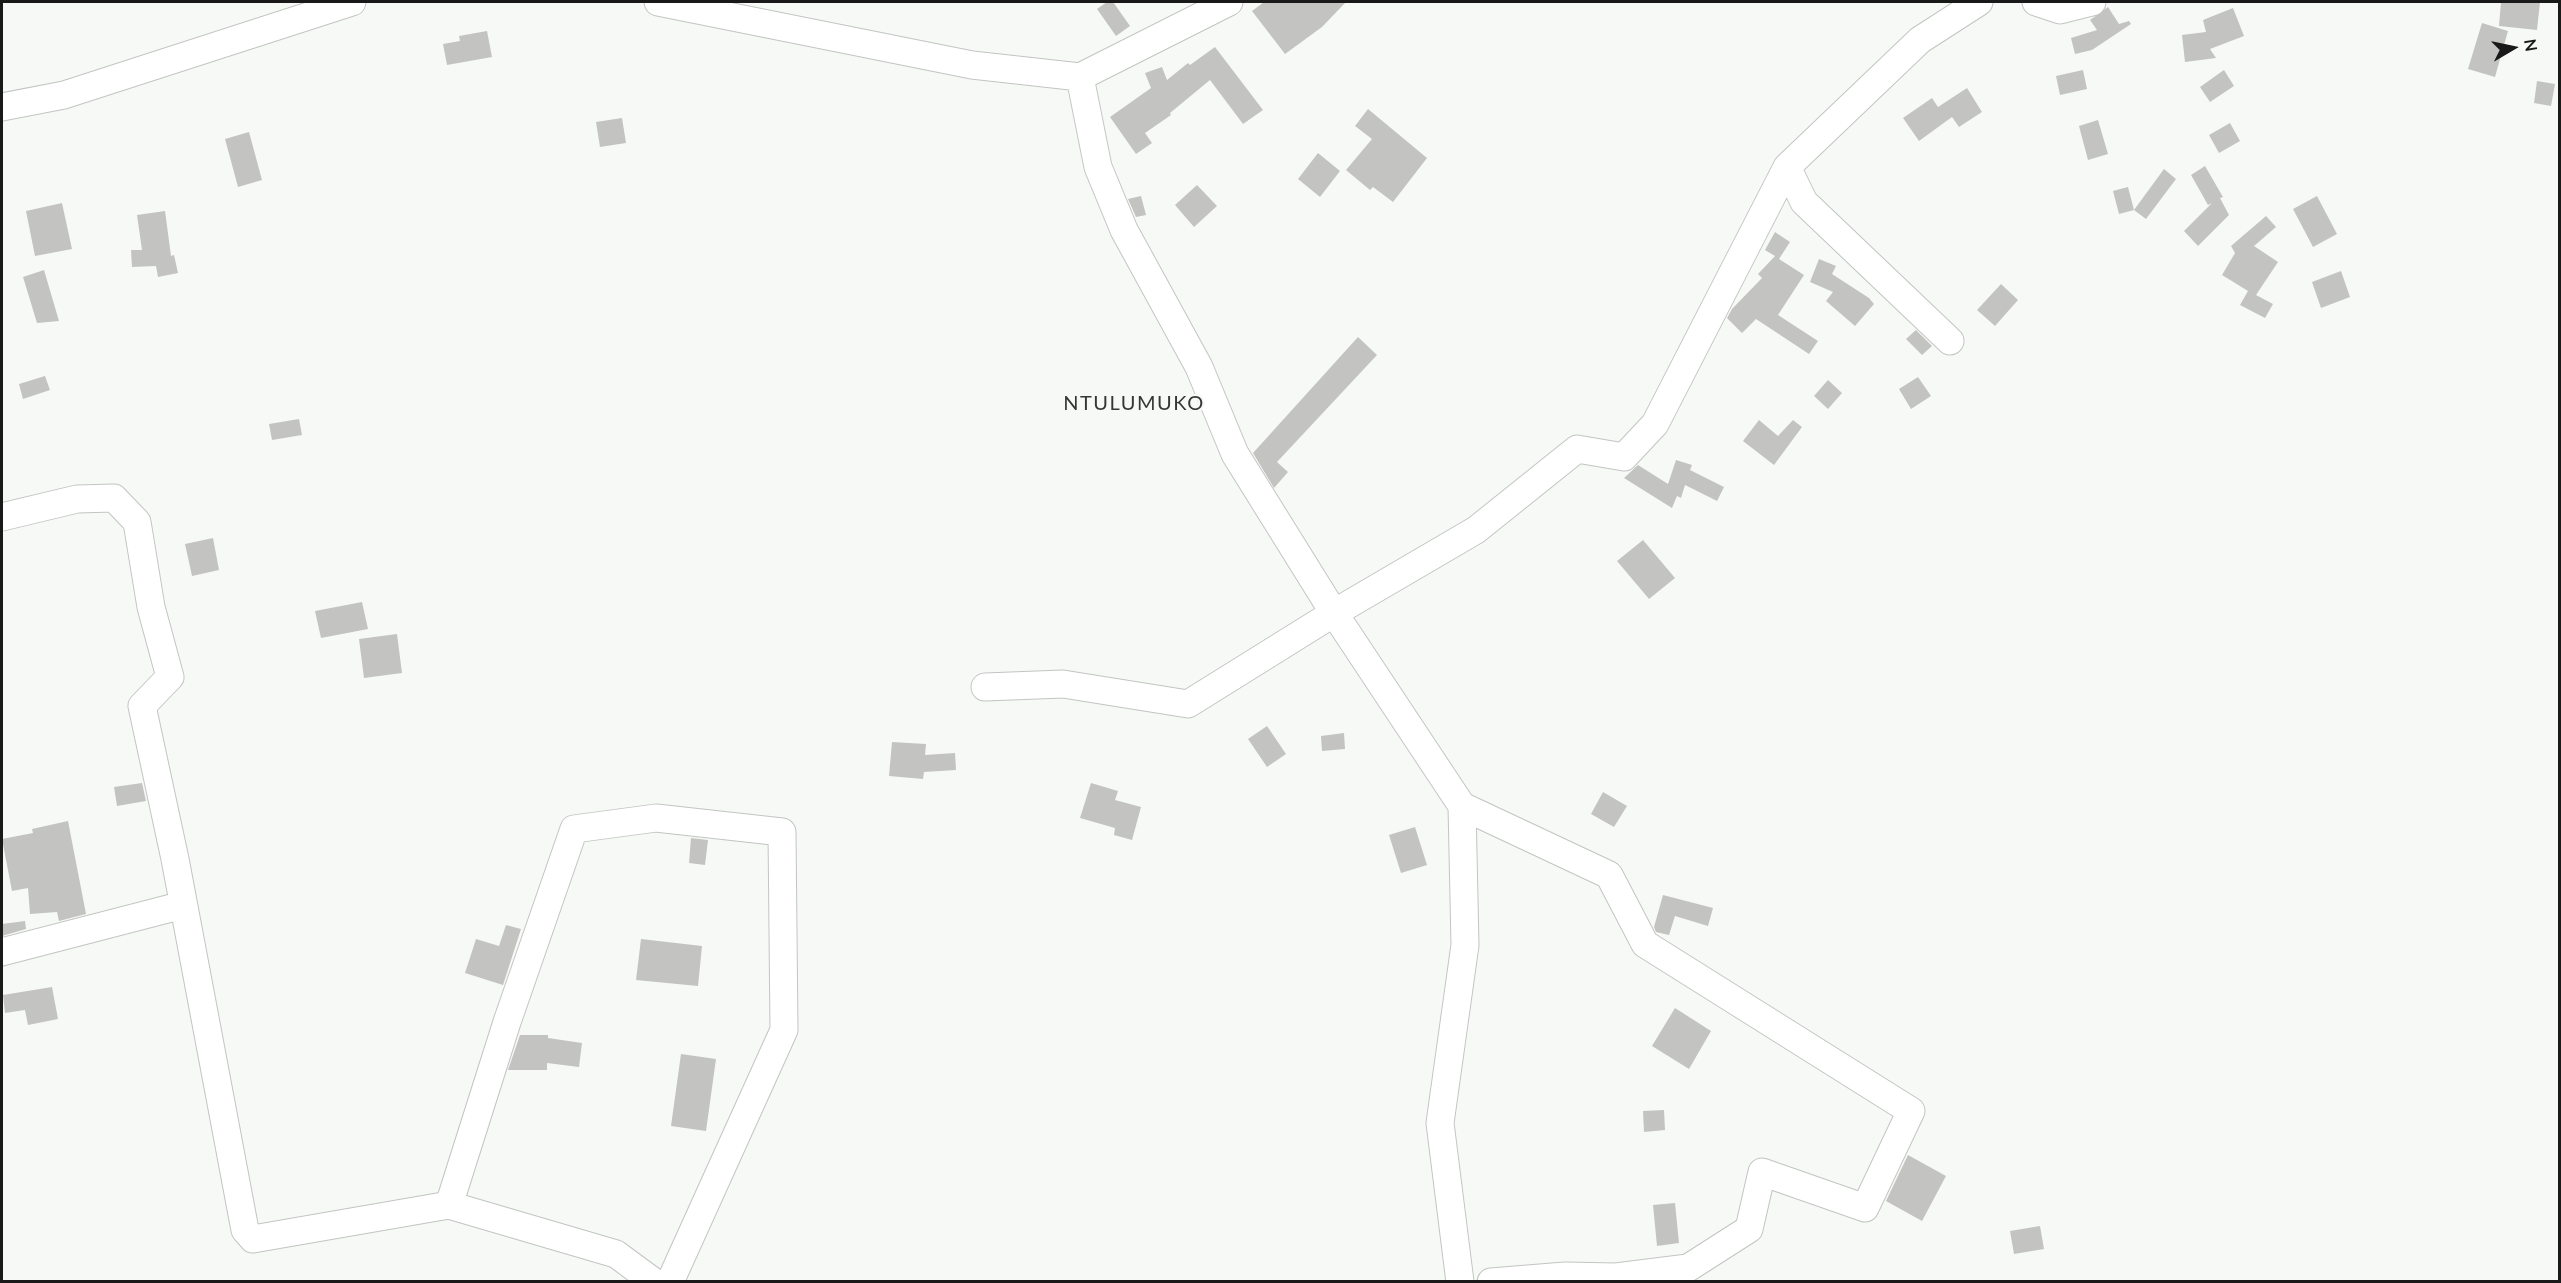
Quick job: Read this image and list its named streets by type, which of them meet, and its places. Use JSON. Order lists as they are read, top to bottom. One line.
{"districts":["NTULUMUKO"],"north":"right"}
